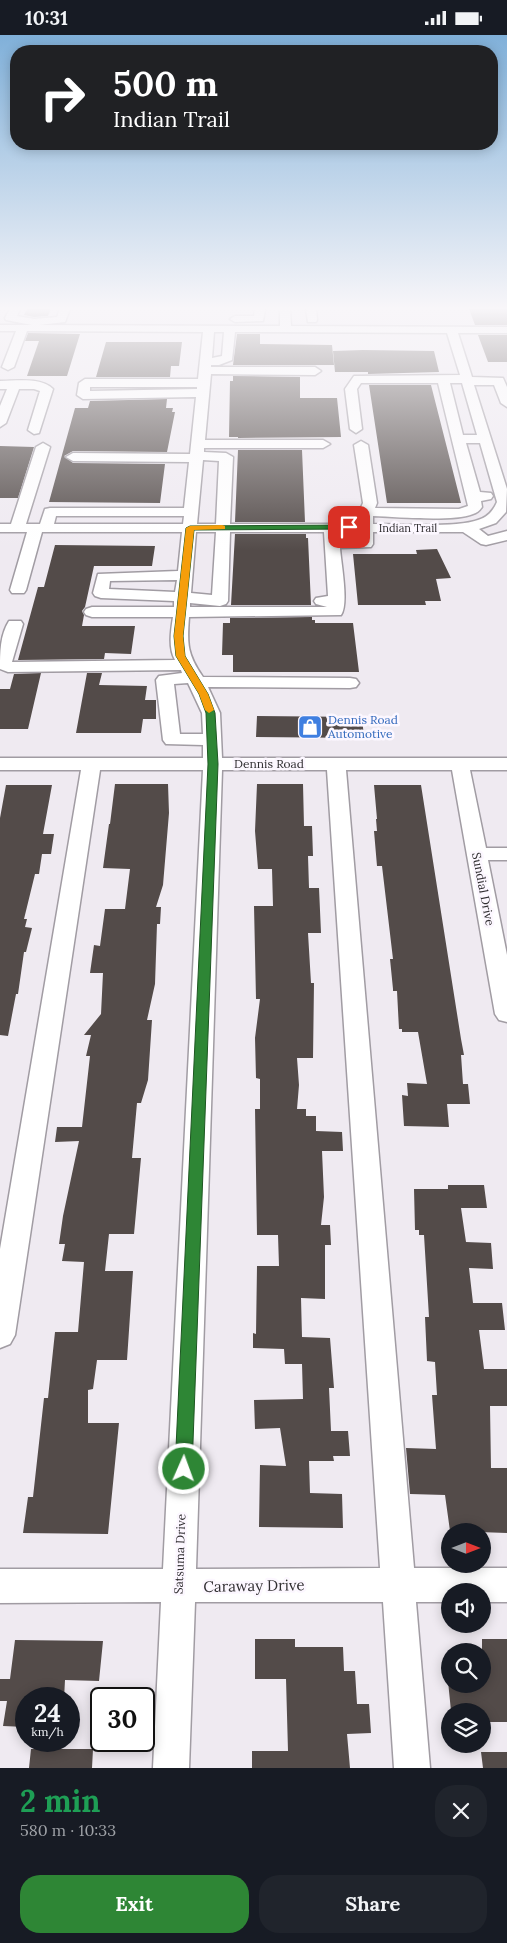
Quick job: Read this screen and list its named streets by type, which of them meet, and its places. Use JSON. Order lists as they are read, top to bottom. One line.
{"streets":{"street":["Indian Trail","Dennis Road","Sundial Drive","Satsuma Drive","Caraway Drive"]},"crossings":[["Indian Trail","Satsuma Drive"],["Dennis Road","Sundial Drive"],["Dennis Road","Satsuma Drive"],["Satsuma Drive","Caraway Drive"]],"places":{"shop":["Dennis Road Automotive"]},"north":"right","page":{"status":"10:31","turn":["500 m","Indian Trail"],"speed":"24 km/h","limit":"30","heading":["2 min","580 m · 10:33"],"buttons":["Exit","Share"]}}
